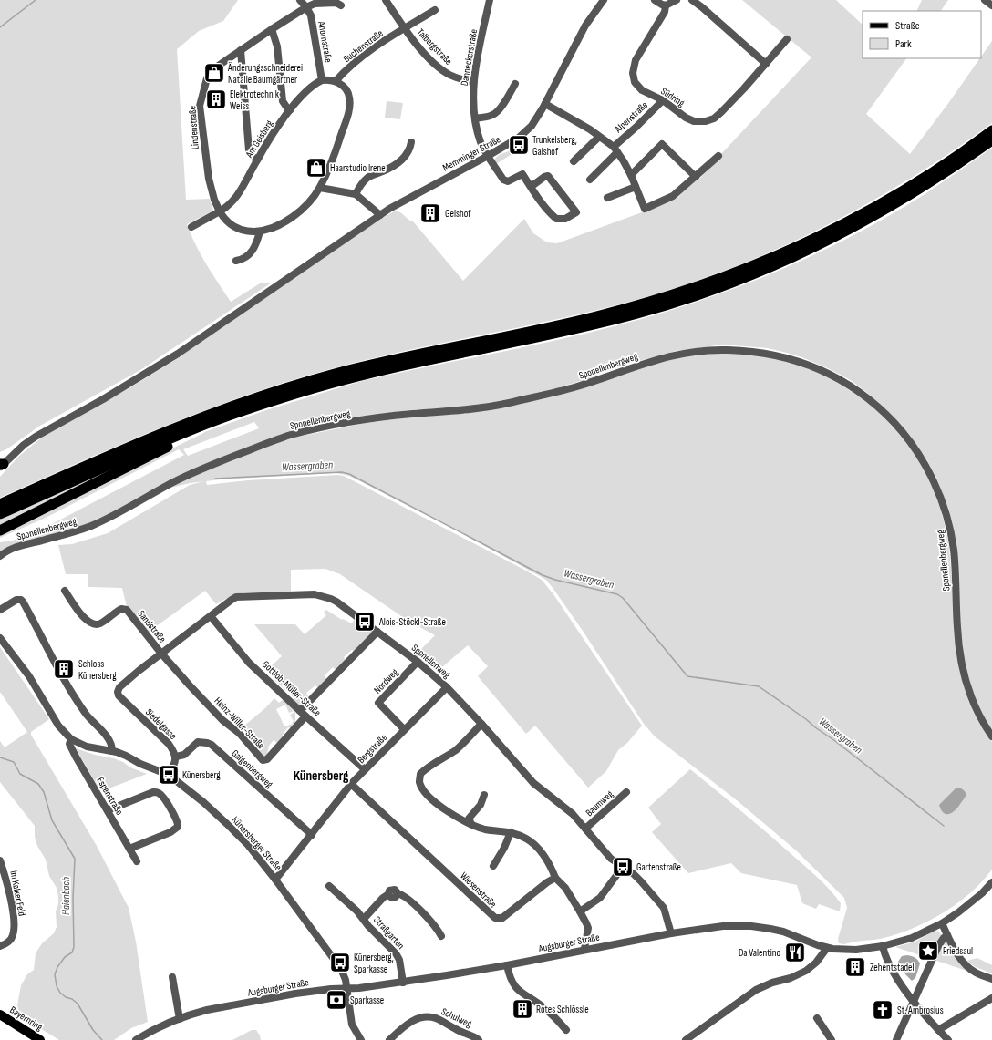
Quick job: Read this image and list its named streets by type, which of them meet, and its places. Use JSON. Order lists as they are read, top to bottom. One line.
{"streets":{"main road":["Bayernring"],"street":["Ahornstraße","Buchenstraße","Talbergstraße","Danneckerstraße","Südring","Alpenstraße","Lindenstraße","Am Geisberg","Memminger Straße","Sponellenbergweg","Sandstraße","Sponellenweg","Nordweg","Gottlob-Müller-Straße","Heinz-Willer-Straße","Siedelgasse","Bergstraße","Galgenbergweg","Espenstraße","Baumweg","Künersberger Straße","Wiesenstraße","Im Kalker Feld","Straßgarten","Augsburger Straße","Schulweg"]},"crossings":[["Ahornstraße","Lindenstraße"],["Ahornstraße","Am Geisberg"],["Buchenstraße","Talbergstraße"],["Talbergstraße","Danneckerstraße"],["Danneckerstraße","Memminger Straße"],["Südring","Alpenstraße"],["Alpenstraße","Memminger Straße"],["Lindenstraße","Am Geisberg"],["Sandstraße","Sponellenweg"],["Sandstraße","Heinz-Willer-Straße"],["Sponellenweg","Nordweg"],["Sponellenweg","Gottlob-Müller-Straße"],["Sponellenweg","Heinz-Willer-Straße"],["Sponellenweg","Siedelgasse"],["Sponellenweg","Bergstraße"],["Sponellenweg","Baumweg"],["Sponellenweg","Augsburger Straße"],["Nordweg","Bergstraße"],["Gottlob-Müller-Straße","Heinz-Willer-Straße"],["Gottlob-Müller-Straße","Bergstraße"],["Siedelgasse","Galgenbergweg"],["Bergstraße","Galgenbergweg"],["Bergstraße","Künersberger Straße"],["Bergstraße","Wiesenstraße"],["Espenstraße","Künersberger Straße"],["Künersberger Straße","Augsburger Straße"],["Straßgarten","Augsburger Straße"]],"districts":["Künersberg"],"water":["Wassergraben","Haienbach"],"places":{"shop":["Änderungsschneiderei Natalie Baumgärtner","Haarstudio Irene"],"building":["Elektrotechnik Weiss","Geishof","Schloss Künersberg","Zehentstadel","Rotes Schlössle"],"bus stop":["Trunkelsberg, Gaishof","Alois-Stöckl-Straße","Künersberg","Gartenstraße","Künersberg, Sparkasse"],"place":["Friedsaul"],"restaurant":["Da Valentino"],"bank":["Sparkasse"],"church":["St. Ambrosius"]},"legend":["Straße","Park"]}
